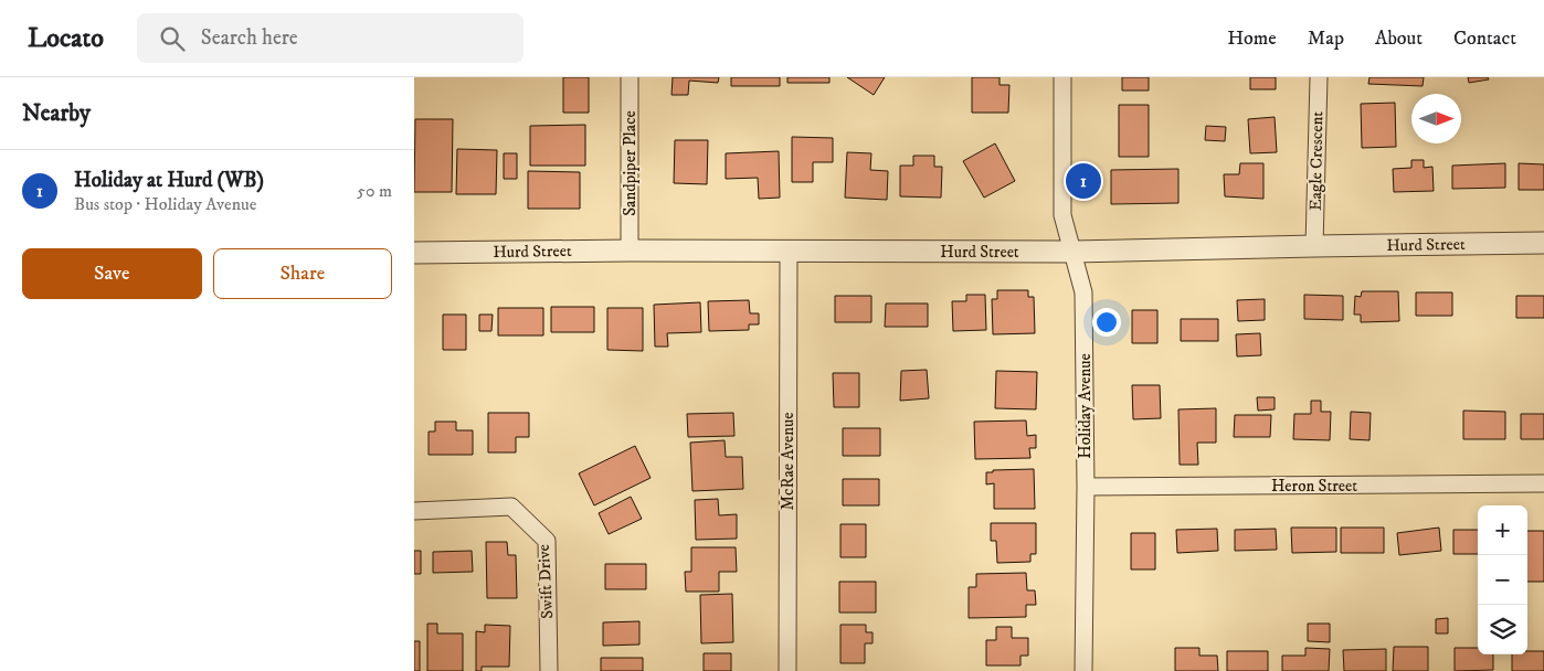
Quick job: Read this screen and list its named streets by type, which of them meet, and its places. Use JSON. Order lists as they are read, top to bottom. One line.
{"streets":{"street":["Eagle Crescent","Sandpiper Place","Hurd Street","Holiday Avenue","McRae Avenue","Heron Street","Swift Drive"]},"crossings":[["Eagle Crescent","Hurd Street"],["Sandpiper Place","Hurd Street"],["Hurd Street","Holiday Avenue"],["Hurd Street","McRae Avenue"],["Holiday Avenue","Heron Street"]],"north":"right","page":{"header":"Locato","search":"Search here","nav":["Home","Map","About","Contact"],"heading":"Nearby","list":[{"mark":"1","name":"Holiday at Hurd (WB)","note":"Bus stop · Holiday Avenue","value":"50 m"}],"pins":"1","buttons":["Save","Share"],"map_buttons":["+","−"]}}
